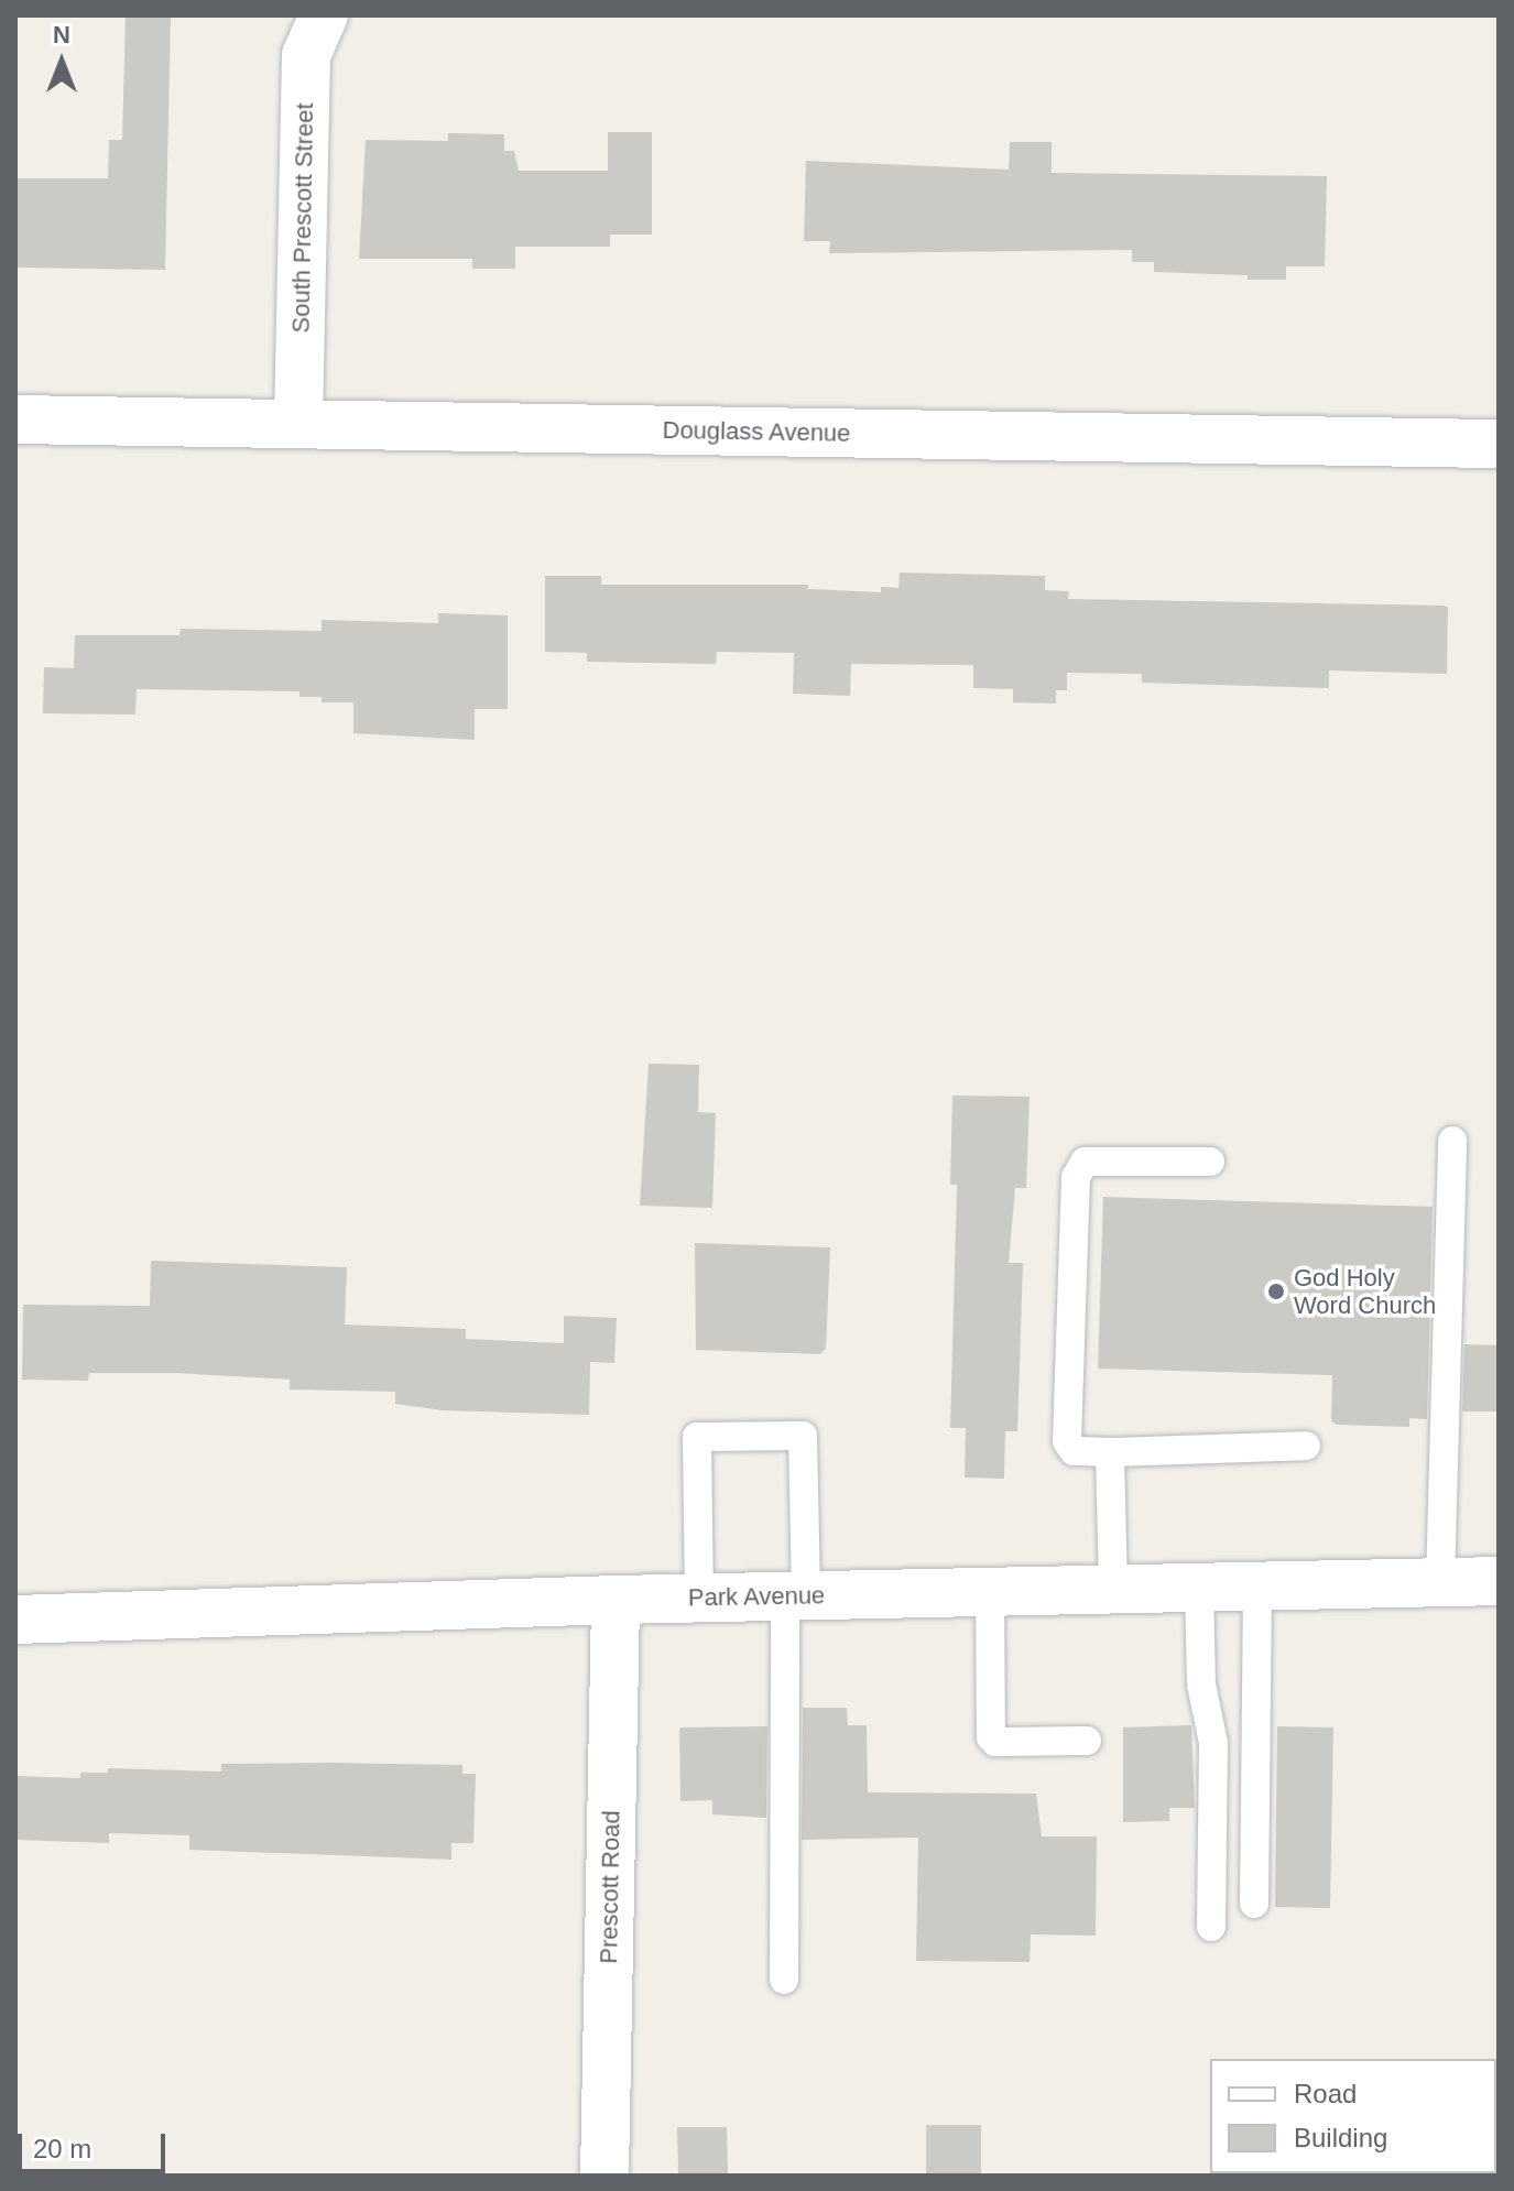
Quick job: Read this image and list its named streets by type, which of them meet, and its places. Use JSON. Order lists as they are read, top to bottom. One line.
{"streets":{"street":["South Prescott Street","Douglass Avenue","Park Avenue","Prescott Road"]},"crossings":[["South Prescott Street","Douglass Avenue"],["Park Avenue","Prescott Road"]],"places":["God Holy Word Church"],"legend":["Road","Building"],"scale_bar":"20 m","north":"top"}
